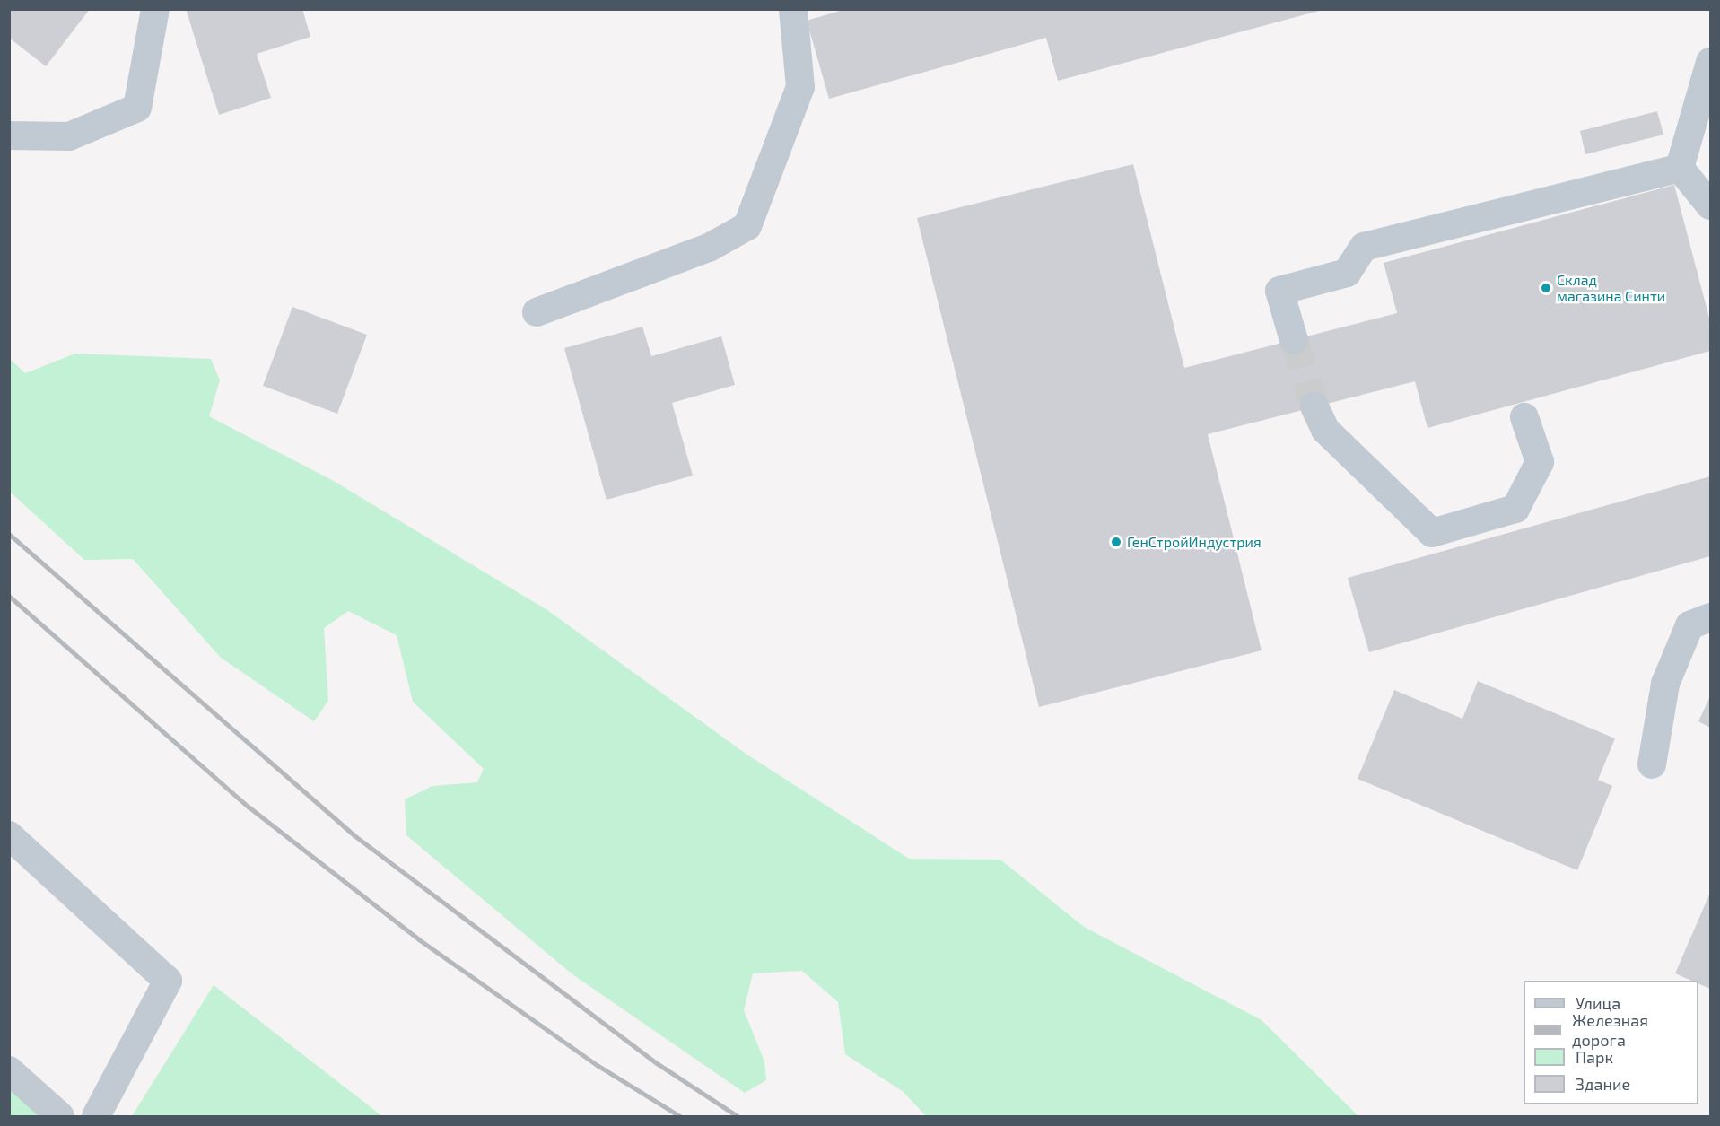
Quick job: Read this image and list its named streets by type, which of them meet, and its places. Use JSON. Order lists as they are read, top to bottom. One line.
{"places":["Склад магазина Синти","ГенСтройИндустрия"],"legend":["Улица","Железная дорога","Парк","Здание"]}
